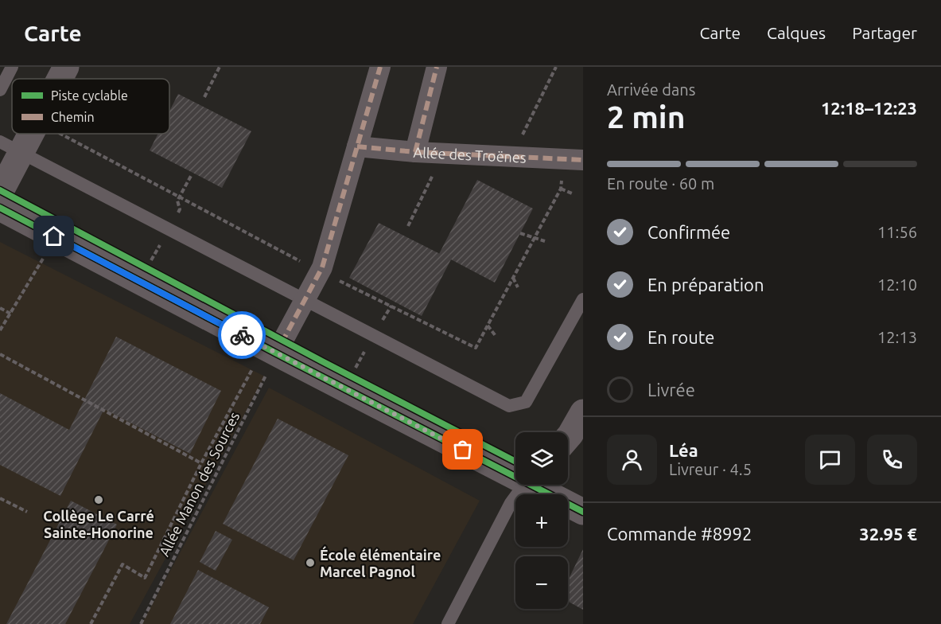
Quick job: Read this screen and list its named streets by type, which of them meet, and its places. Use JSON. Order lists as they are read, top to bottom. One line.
{"streets":{"street":["Allée des Troënes"],"path":["Allée Manon des Sources"]},"places":["Collège Le Carré Sainte-Honorine","École élémentaire Marcel Pagnol"],"legend":["Piste cyclable","Chemin"],"page":{"header":"Carte","nav":["Carte","Calques","Partager"],"heading":["2 min","Arrivée dans","12:18–12:23"],"panel":["Léa","Livreur · 4.5","Commande #8992","32.95 €"],"bar":"En route · 60 m","list":[["Confirmée","11:56"],["En préparation","12:10"],["En route","12:13"],"Livrée"],"map_buttons":["+","−"]}}
